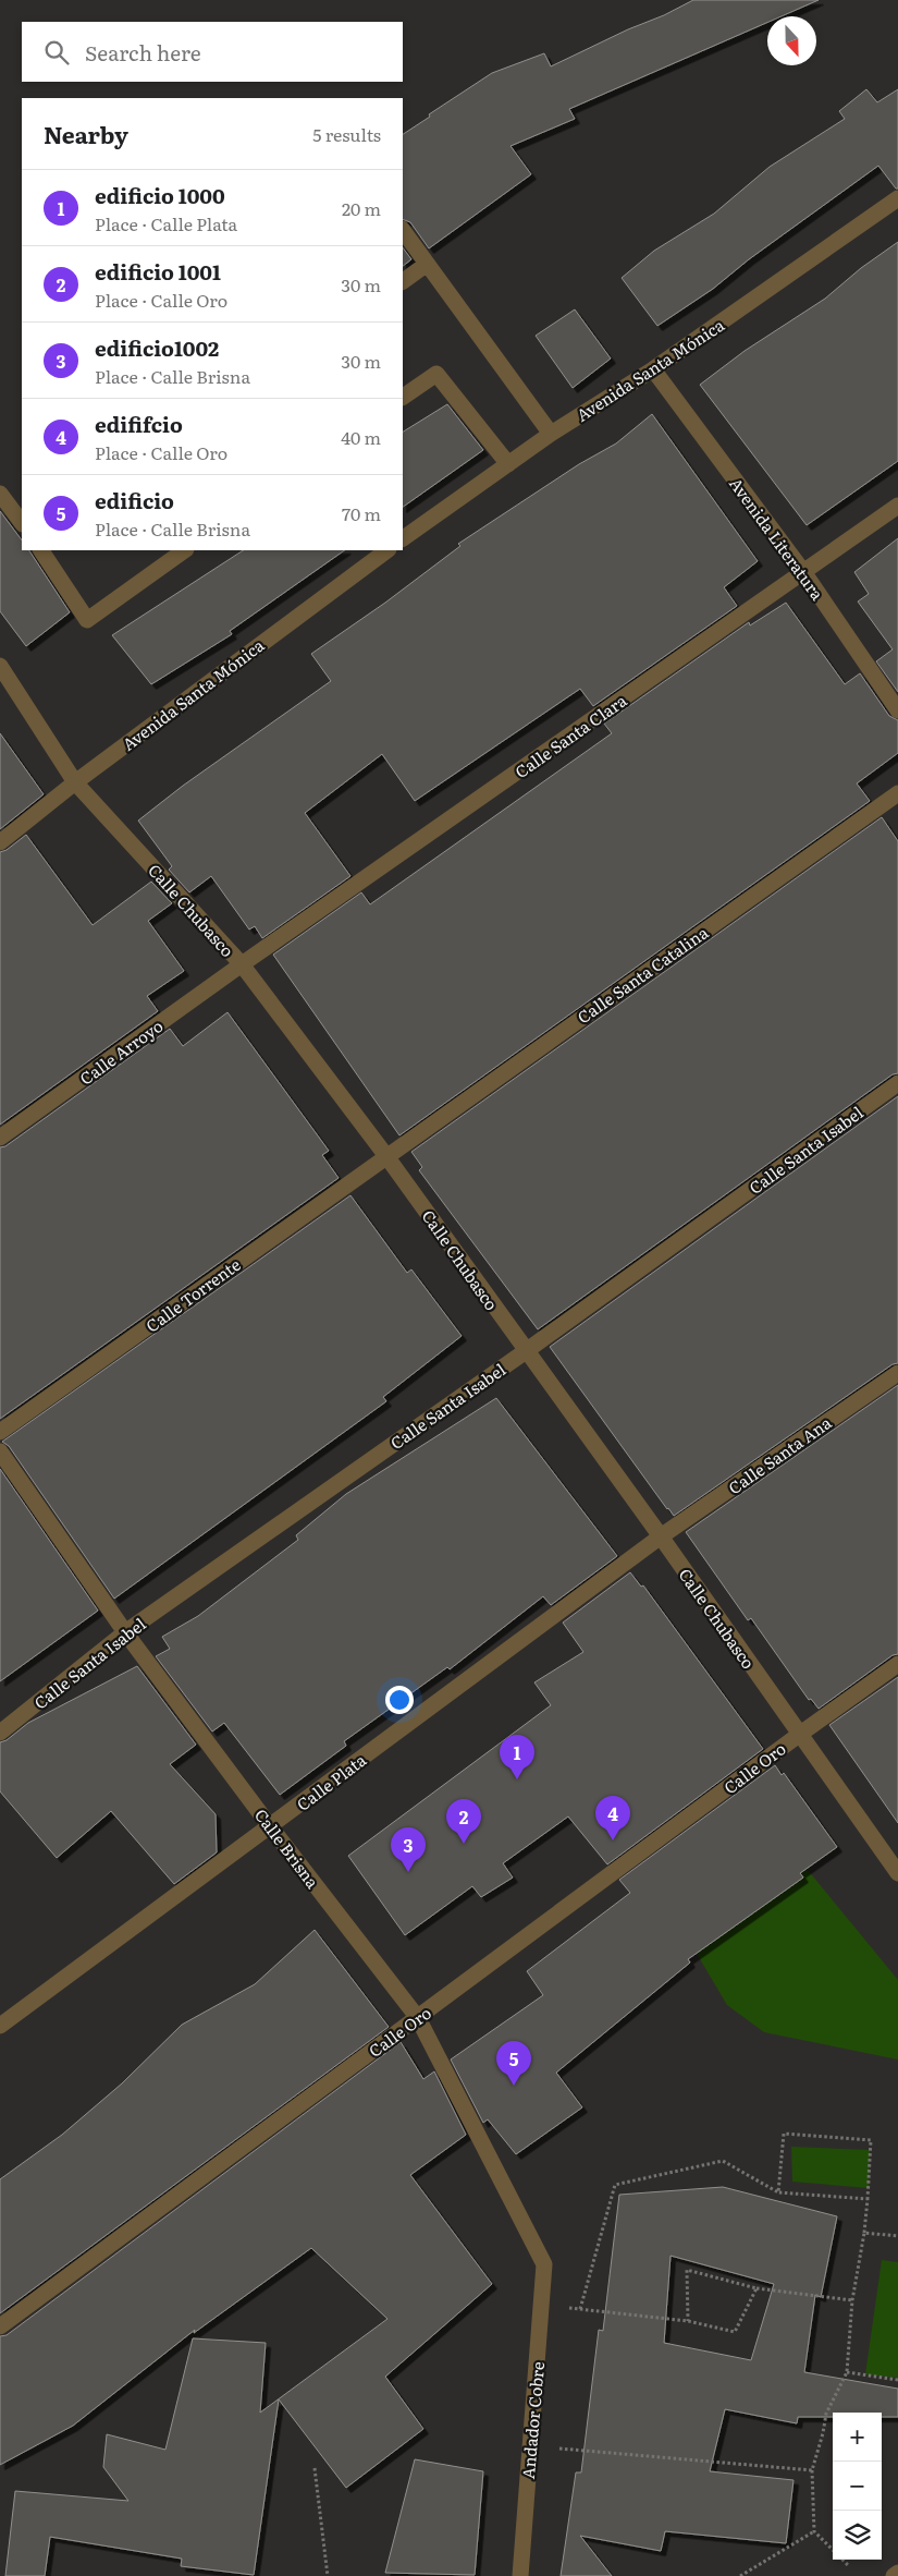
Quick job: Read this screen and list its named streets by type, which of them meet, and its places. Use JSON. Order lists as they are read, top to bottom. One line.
{"streets":{"street":["Avenida Santa Mónica","Avenida Literatura","Calle Santa Clara","Calle Chubasco","Calle Santa Catalina","Calle Arroyo","Calle Santa Isabel","Calle Torrente","Calle Santa Ana","Calle Oro","Calle Plata","Calle Brisna","Andador Cobre"]},"crossings":[["Avenida Santa Mónica","Avenida Literatura"],["Avenida Santa Mónica","Calle Chubasco"],["Avenida Literatura","Calle Santa Clara"],["Calle Santa Clara","Calle Chubasco"],["Calle Santa Clara","Calle Arroyo"],["Calle Chubasco","Calle Santa Catalina"],["Calle Chubasco","Calle Arroyo"],["Calle Chubasco","Calle Santa Isabel"],["Calle Chubasco","Calle Torrente"],["Calle Chubasco","Calle Santa Ana"],["Calle Chubasco","Calle Oro"],["Calle Chubasco","Calle Plata"],["Calle Santa Catalina","Calle Torrente"],["Calle Santa Isabel","Calle Brisna"],["Calle Santa Ana","Calle Plata"],["Calle Oro","Calle Brisna"],["Calle Plata","Calle Brisna"],["Calle Brisna","Andador Cobre"]],"north":"bottom","page":{"search":"Search here","heading":["Nearby","5 results"],"list":[{"mark":"1","name":"edificio 1000","note":"Place · Calle Plata","value":"20 m"},{"mark":"2","name":"edificio 1001","note":"Place · Calle Oro","value":"30 m"},{"mark":"3","name":"edificio1002","note":"Place · Calle Brisna","value":"30 m"},{"mark":"4","name":"edififcio","note":"Place · Calle Oro","value":"40 m"},{"mark":"5","name":"edificio","note":"Place · Calle Brisna","value":"70 m"}],"pins":["1","4","2","3","5"],"map_buttons":["+","−"]}}
